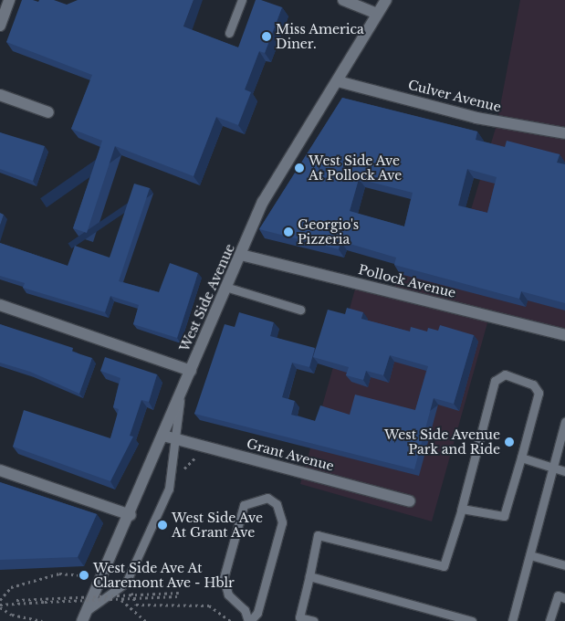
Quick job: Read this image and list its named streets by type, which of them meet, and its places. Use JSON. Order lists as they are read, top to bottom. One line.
{"streets":{"street":["Culver Avenue","Pollock Avenue","West Side Avenue","Grant Avenue"]},"crossings":[["Culver Avenue","West Side Avenue"],["Pollock Avenue","West Side Avenue"],["West Side Avenue","Grant Avenue"]],"places":["Miss America Diner.","West Side Ave At Pollock Ave","Georgio's Pizzeria","West Side Avenue Park and Ride","West Side Ave At Grant Ave","West Side Ave At Claremont Ave - Hblr"]}
